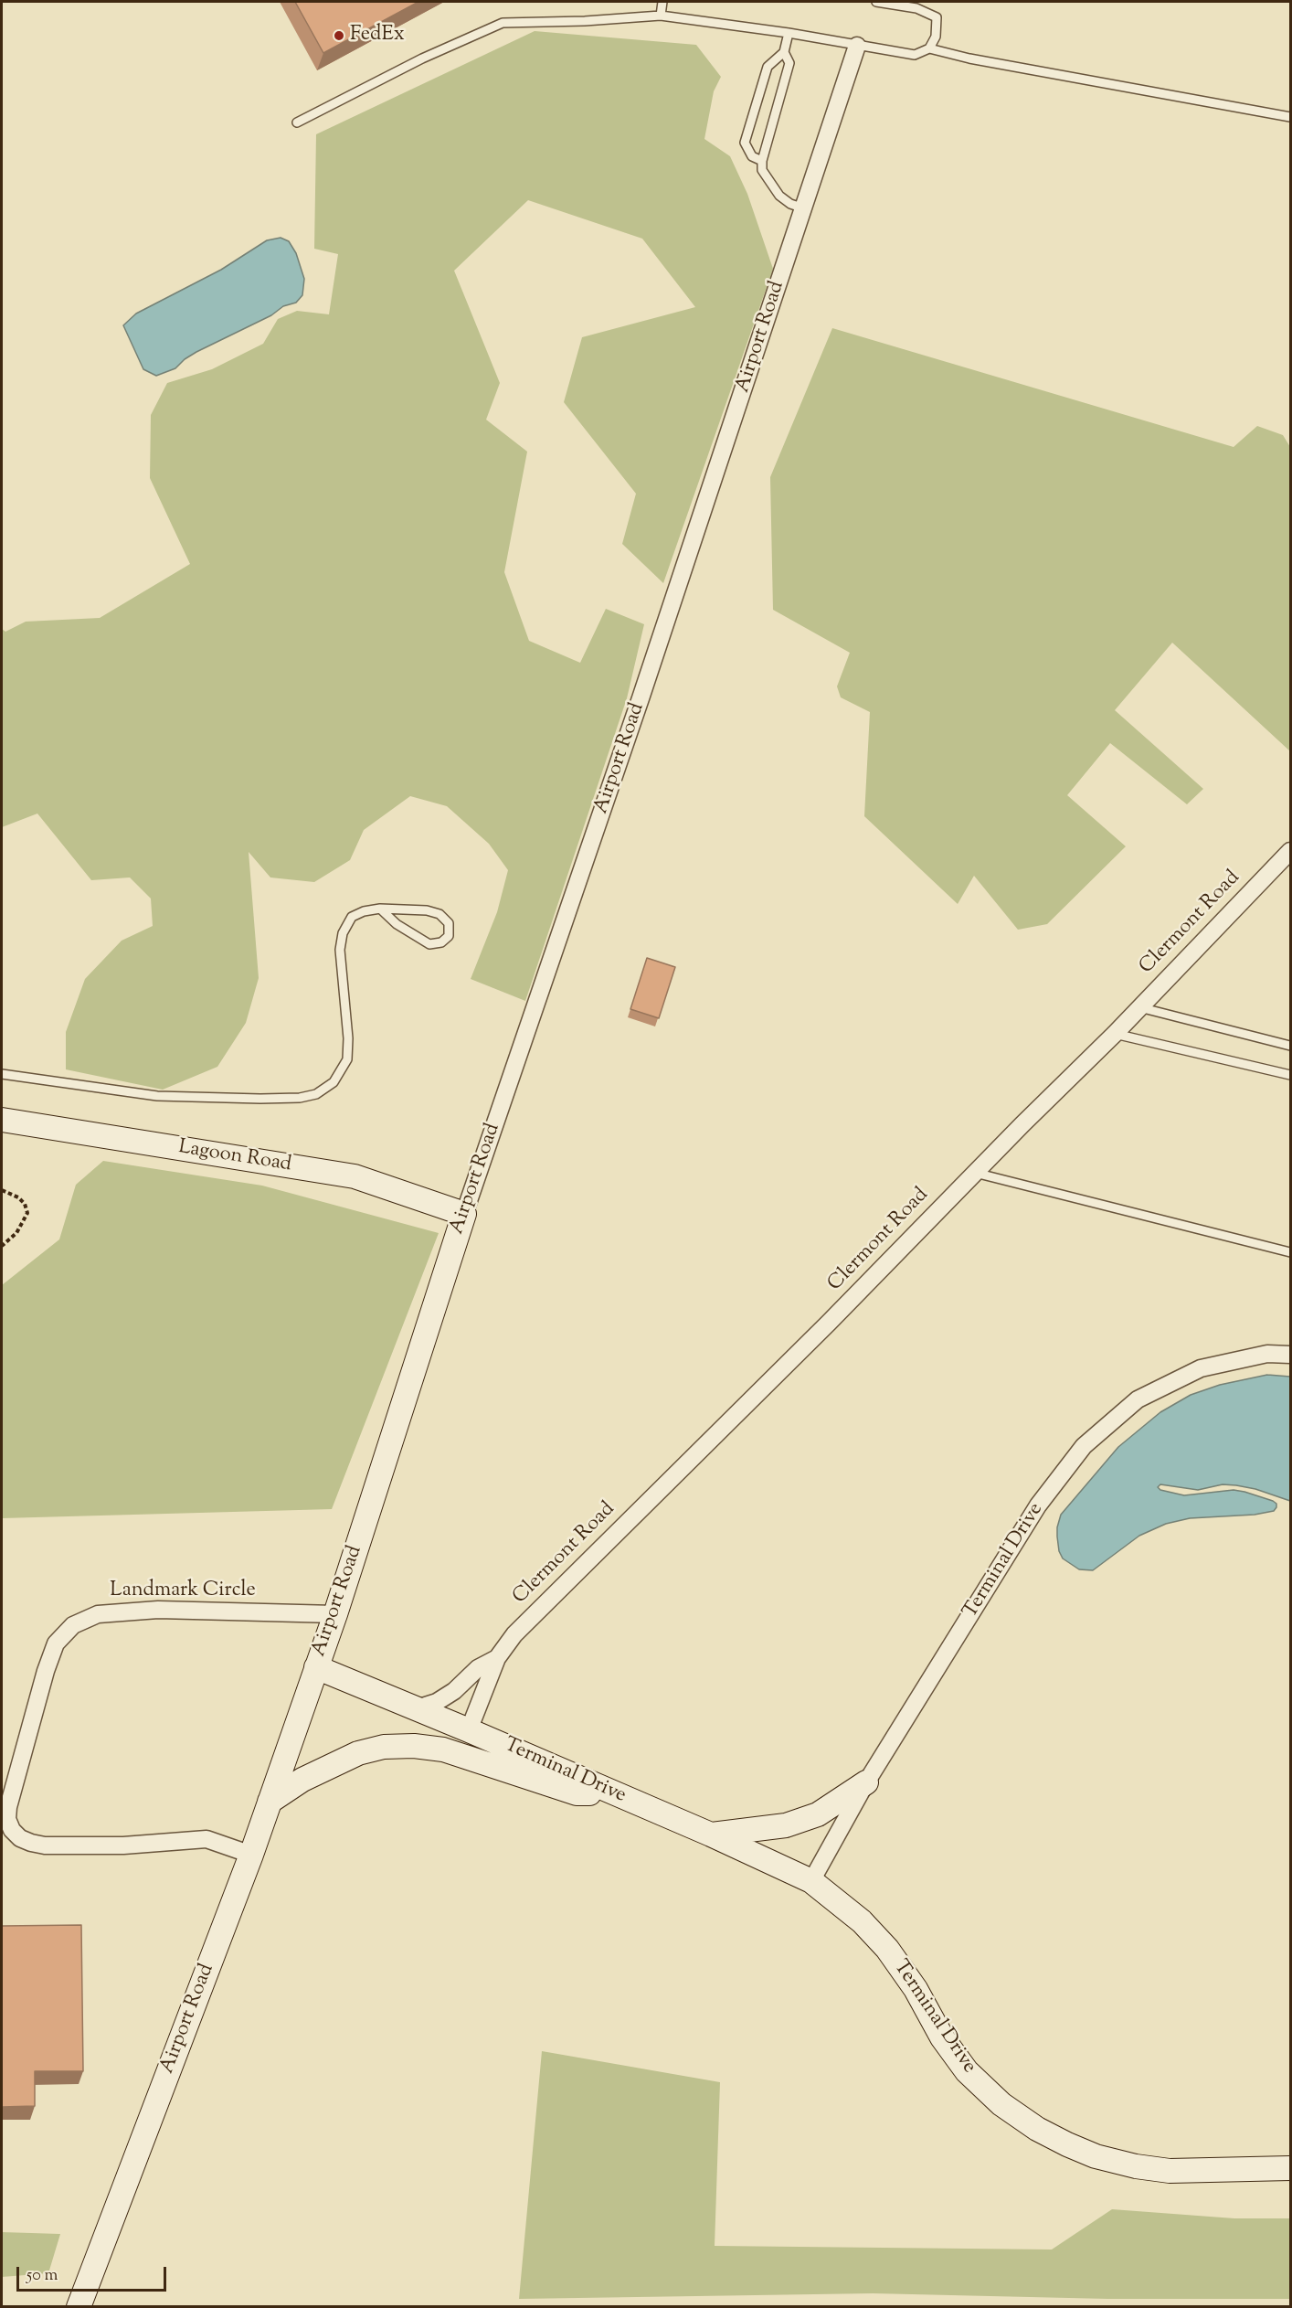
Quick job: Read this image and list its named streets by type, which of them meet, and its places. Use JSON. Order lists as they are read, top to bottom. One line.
{"streets":{"street":["Airport Road","Clermont Road","Lagoon Road","Terminal Drive","Landmark Circle"]},"crossings":[["Airport Road","Lagoon Road"],["Airport Road","Terminal Drive"],["Airport Road","Landmark Circle"],["Clermont Road","Terminal Drive"]],"places":["FedEx"],"scale_bar":"50 m"}
